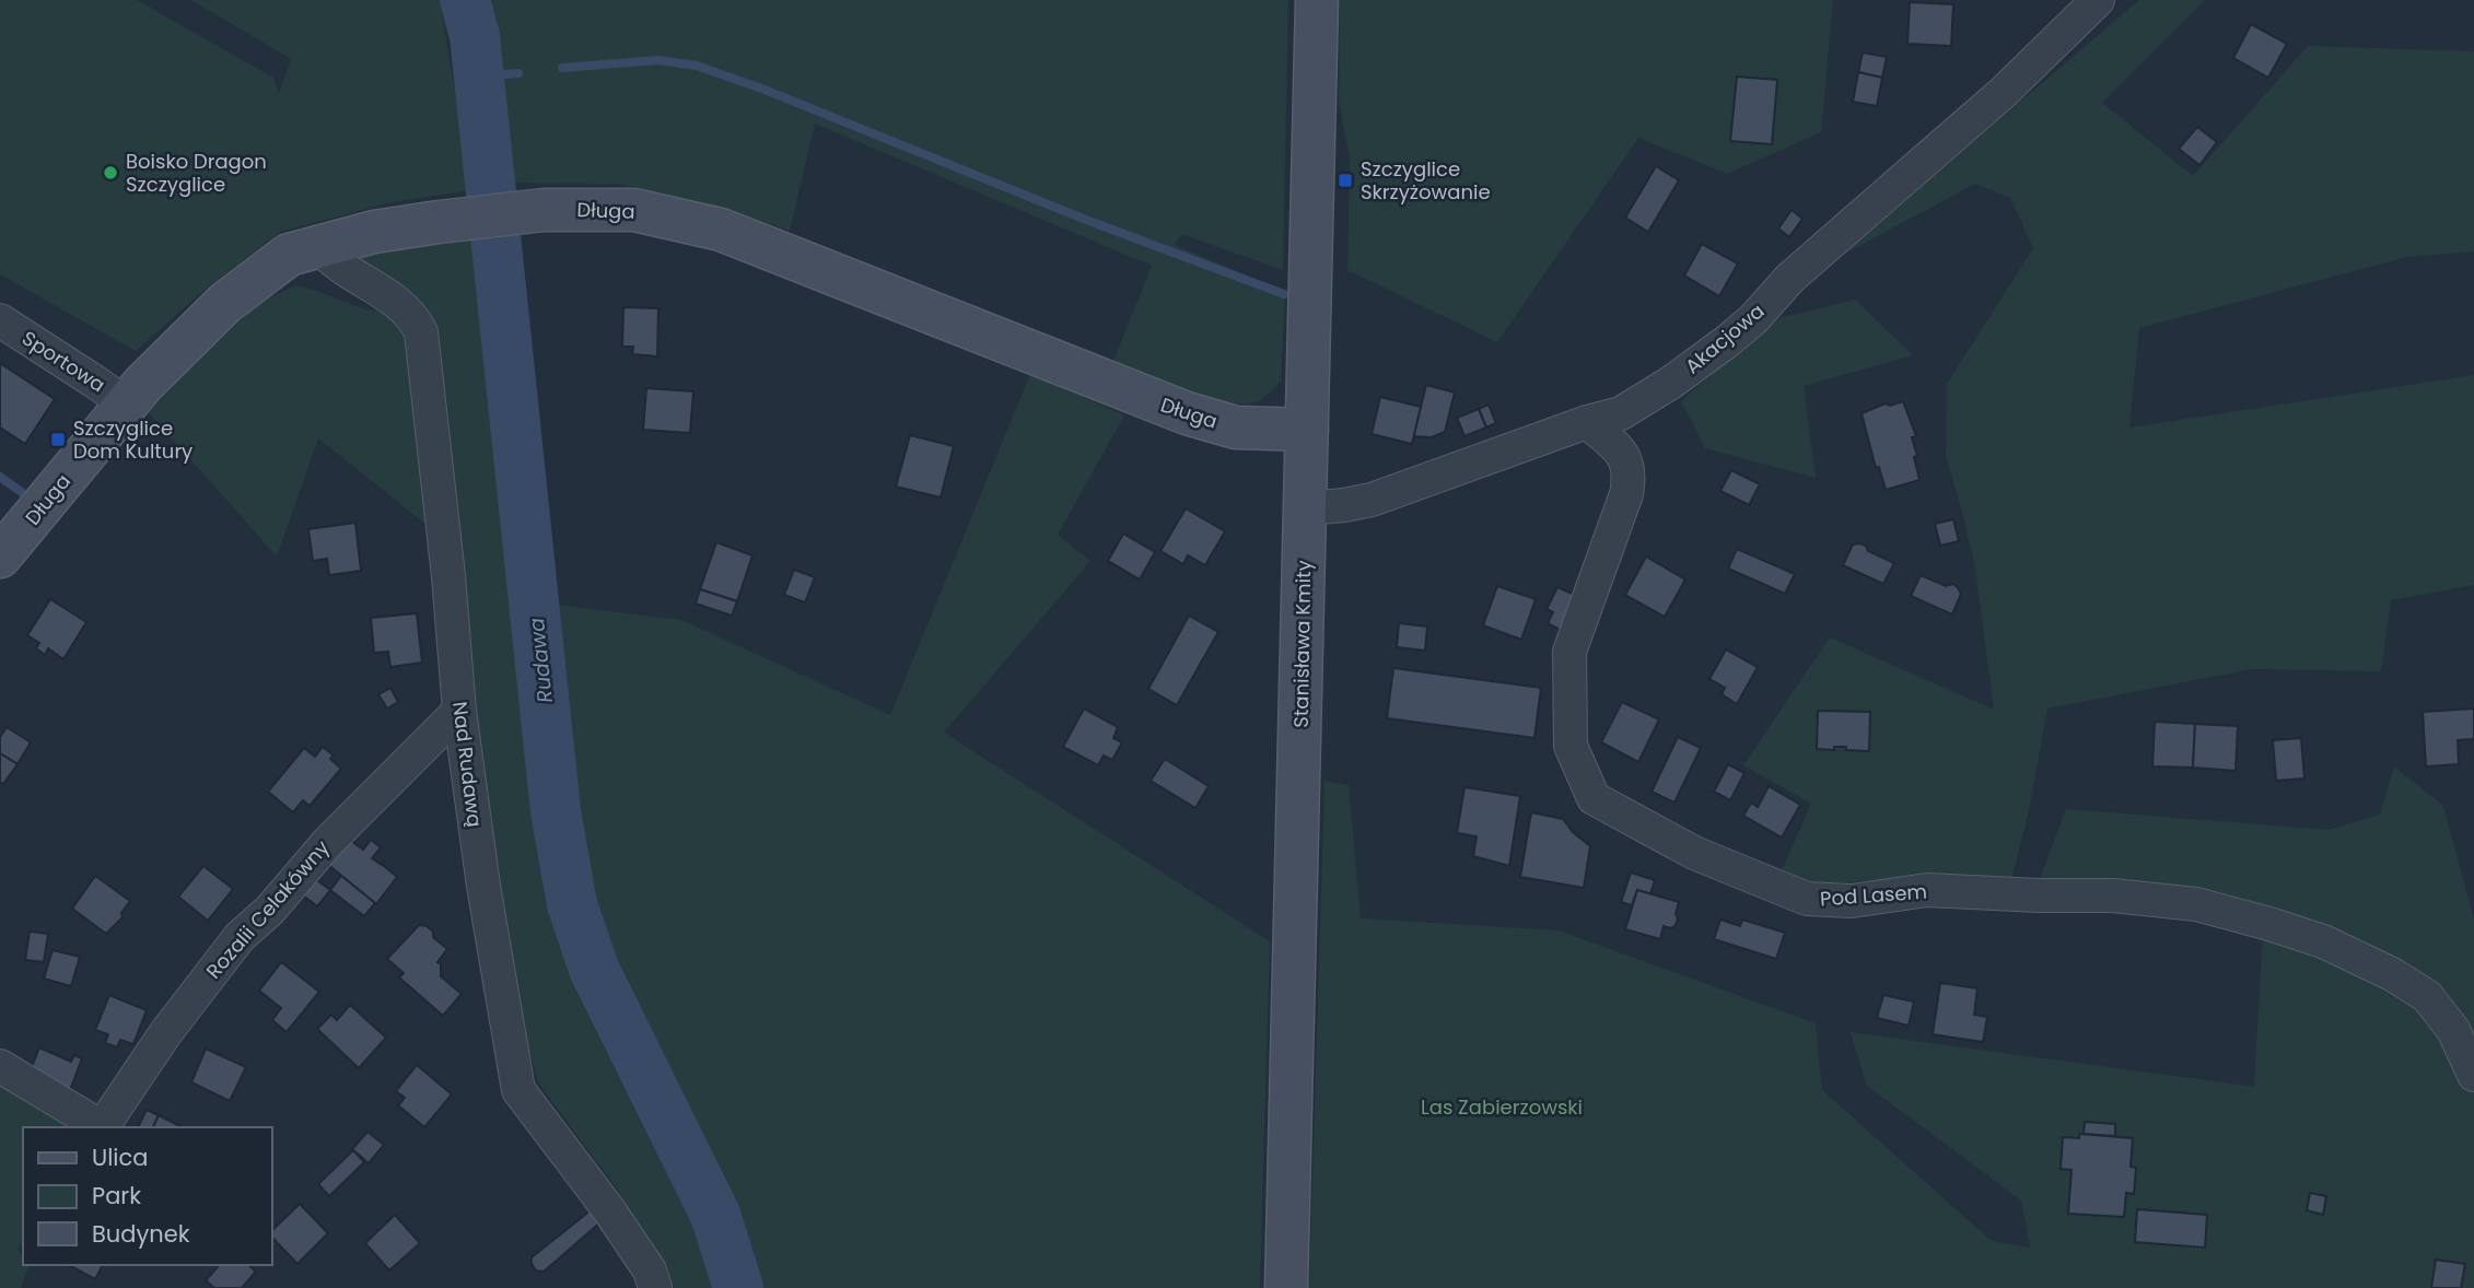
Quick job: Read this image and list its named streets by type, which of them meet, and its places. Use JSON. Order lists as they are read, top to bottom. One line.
{"streets":{"street":["Długa","Akacjowa","Sportowa","Stanisława Kmity","Nad Rudawą","Pod Lasem","Rozalii Celakówny"]},"crossings":[["Długa","Sportowa"],["Długa","Stanisława Kmity"],["Długa","Nad Rudawą"],["Akacjowa","Stanisława Kmity"],["Akacjowa","Pod Lasem"],["Nad Rudawą","Rozalii Celakówny"]],"water":["Rudawa"],"parks":["Las Zabierzowski"],"places":{"other":["Boisko Dragon Szczyglice"],"transit":["Szczyglice Skrzyżowanie","Szczyglice Dom Kultury"]},"legend":["Ulica","Park","Budynek"]}
